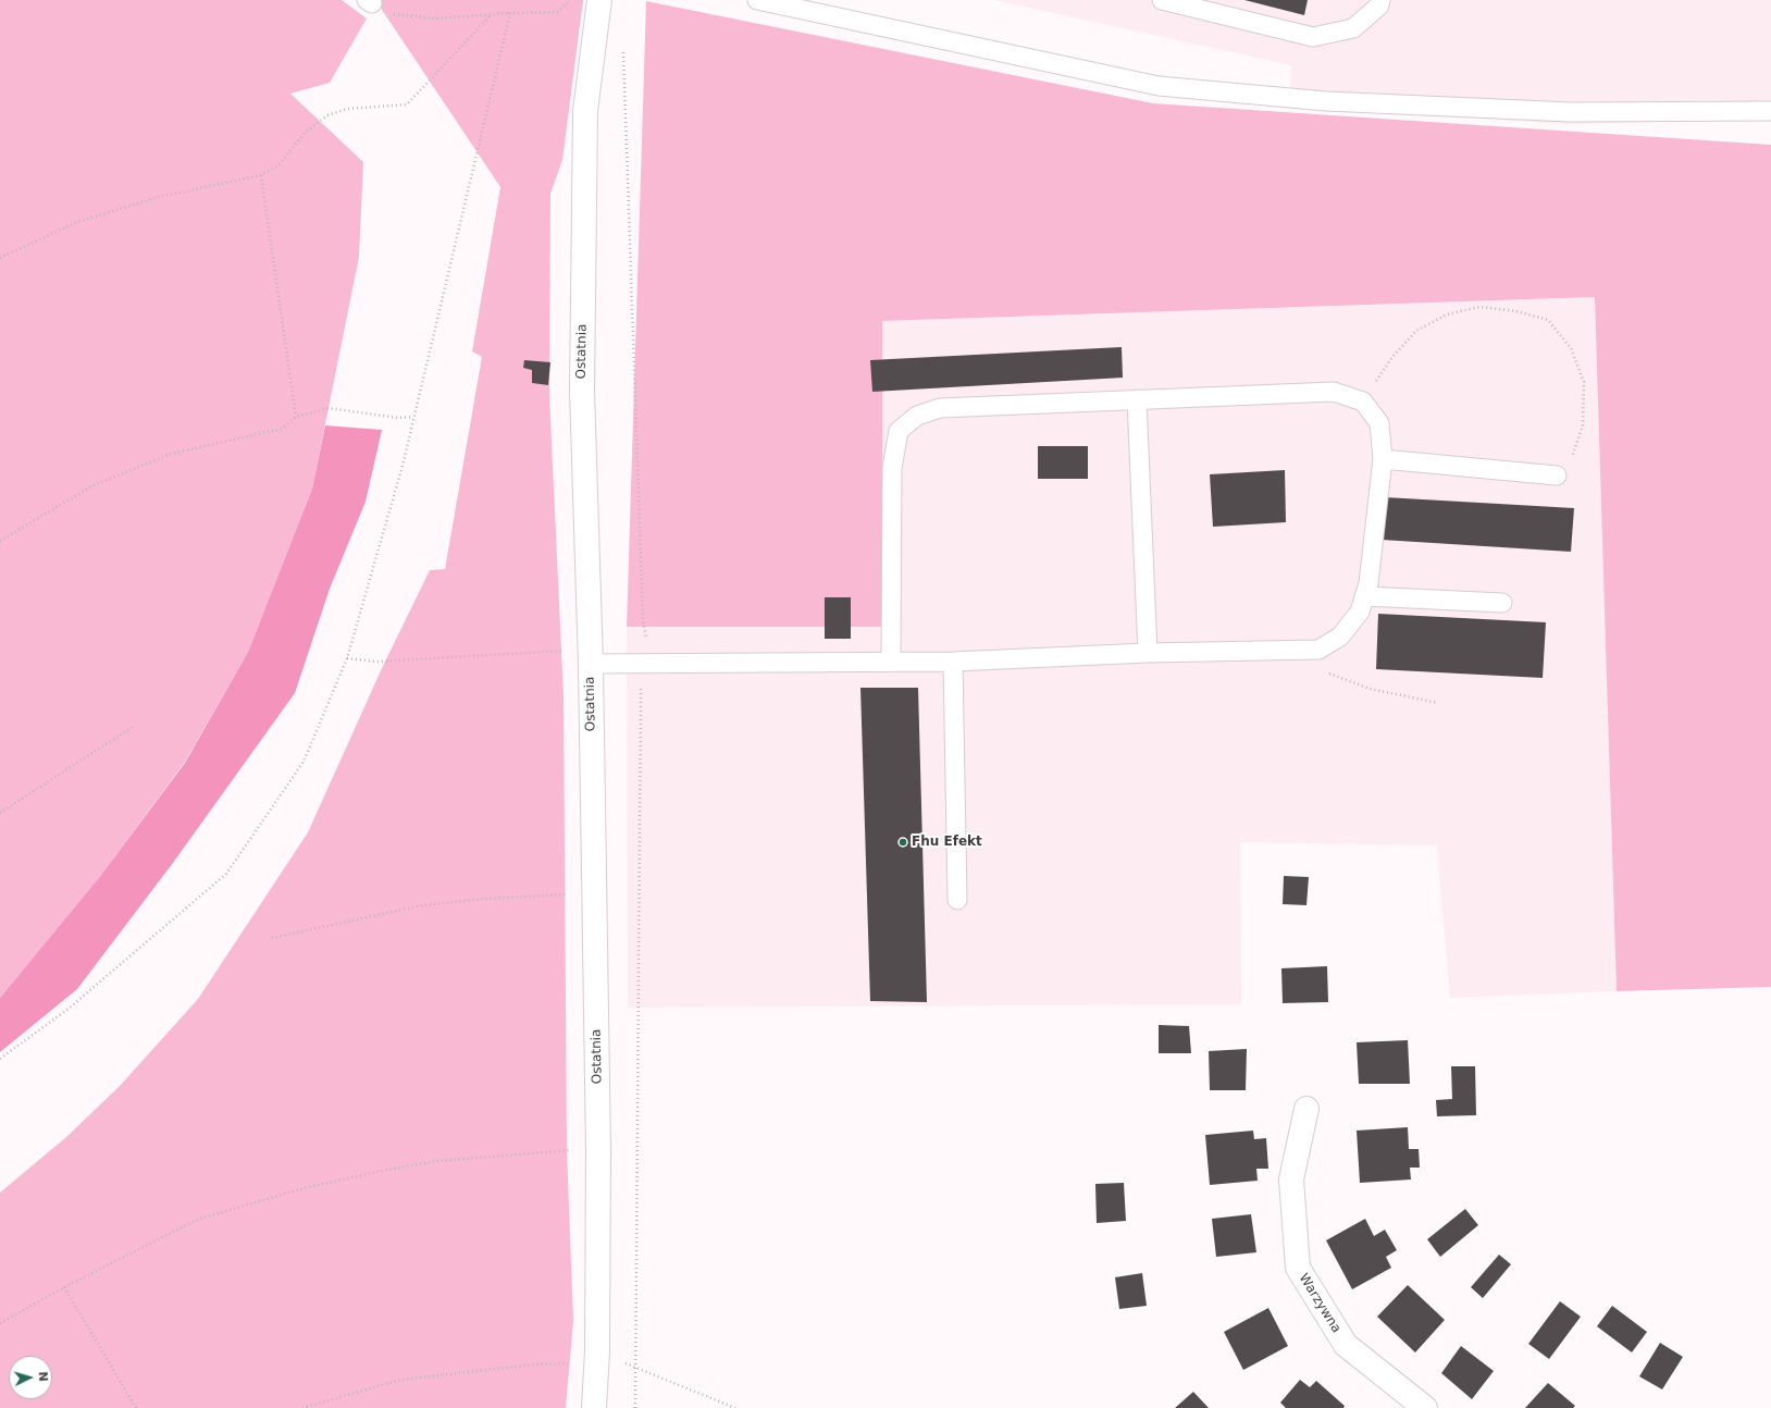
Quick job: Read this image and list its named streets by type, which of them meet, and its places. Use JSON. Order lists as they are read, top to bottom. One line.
{"streets":{"street":["Ostatnia","Warzywna"]},"places":["Fhu Efekt"],"north":"right"}
